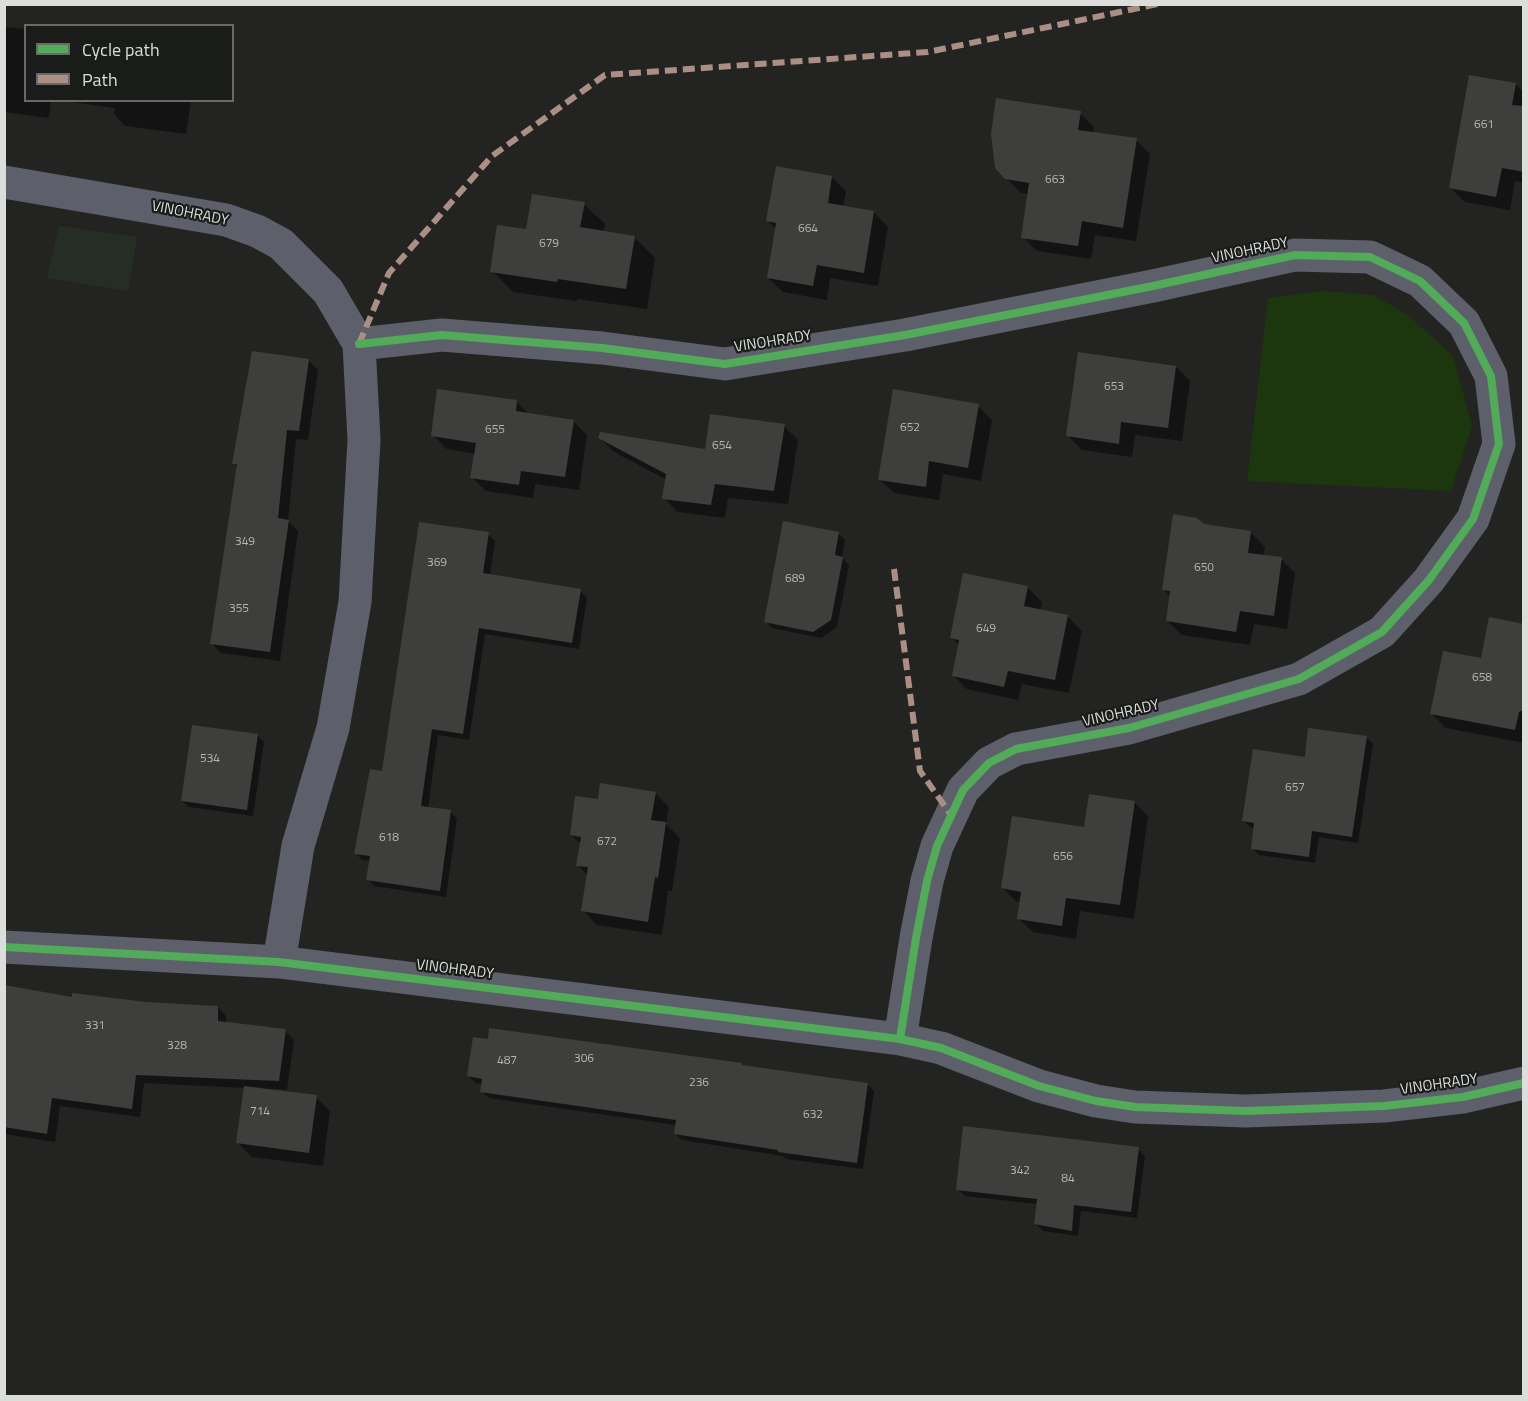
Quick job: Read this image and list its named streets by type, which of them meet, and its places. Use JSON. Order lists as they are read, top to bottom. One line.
{"streets":{"street":["VINOHRADY"]},"house_numbers":["661","663","664","679","653","652","655","654","349","369","650","689","355","649","658","534","657","618","672","656","331","328","306","487","236","714","632","342","84"],"legend":["Cycle path","Path"]}
